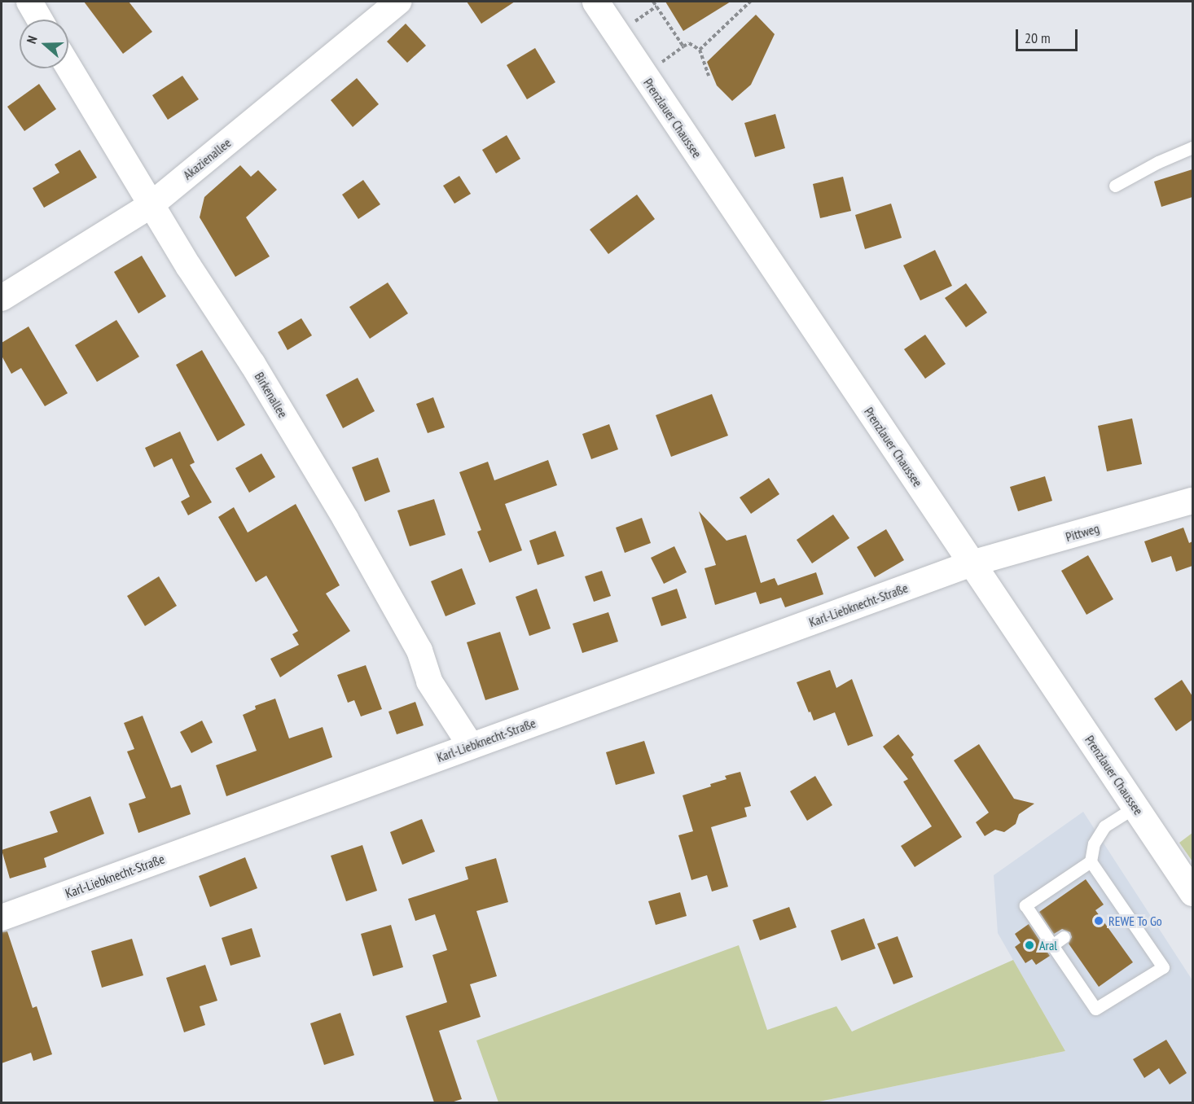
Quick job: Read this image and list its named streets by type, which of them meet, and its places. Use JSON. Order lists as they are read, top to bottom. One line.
{"streets":{"main road":["Prenzlauer Chaussee"],"street":["Akazienallee","Birkenallee","Pittweg","Karl-Liebknecht-Straße"]},"crossings":[["Prenzlauer Chaussee","Pittweg"],["Prenzlauer Chaussee","Karl-Liebknecht-Straße"],["Akazienallee","Birkenallee"],["Birkenallee","Karl-Liebknecht-Straße"],["Pittweg","Karl-Liebknecht-Straße"]],"places":["REWE To Go","Aral"],"scale_bar":"20 m","north":"left"}
